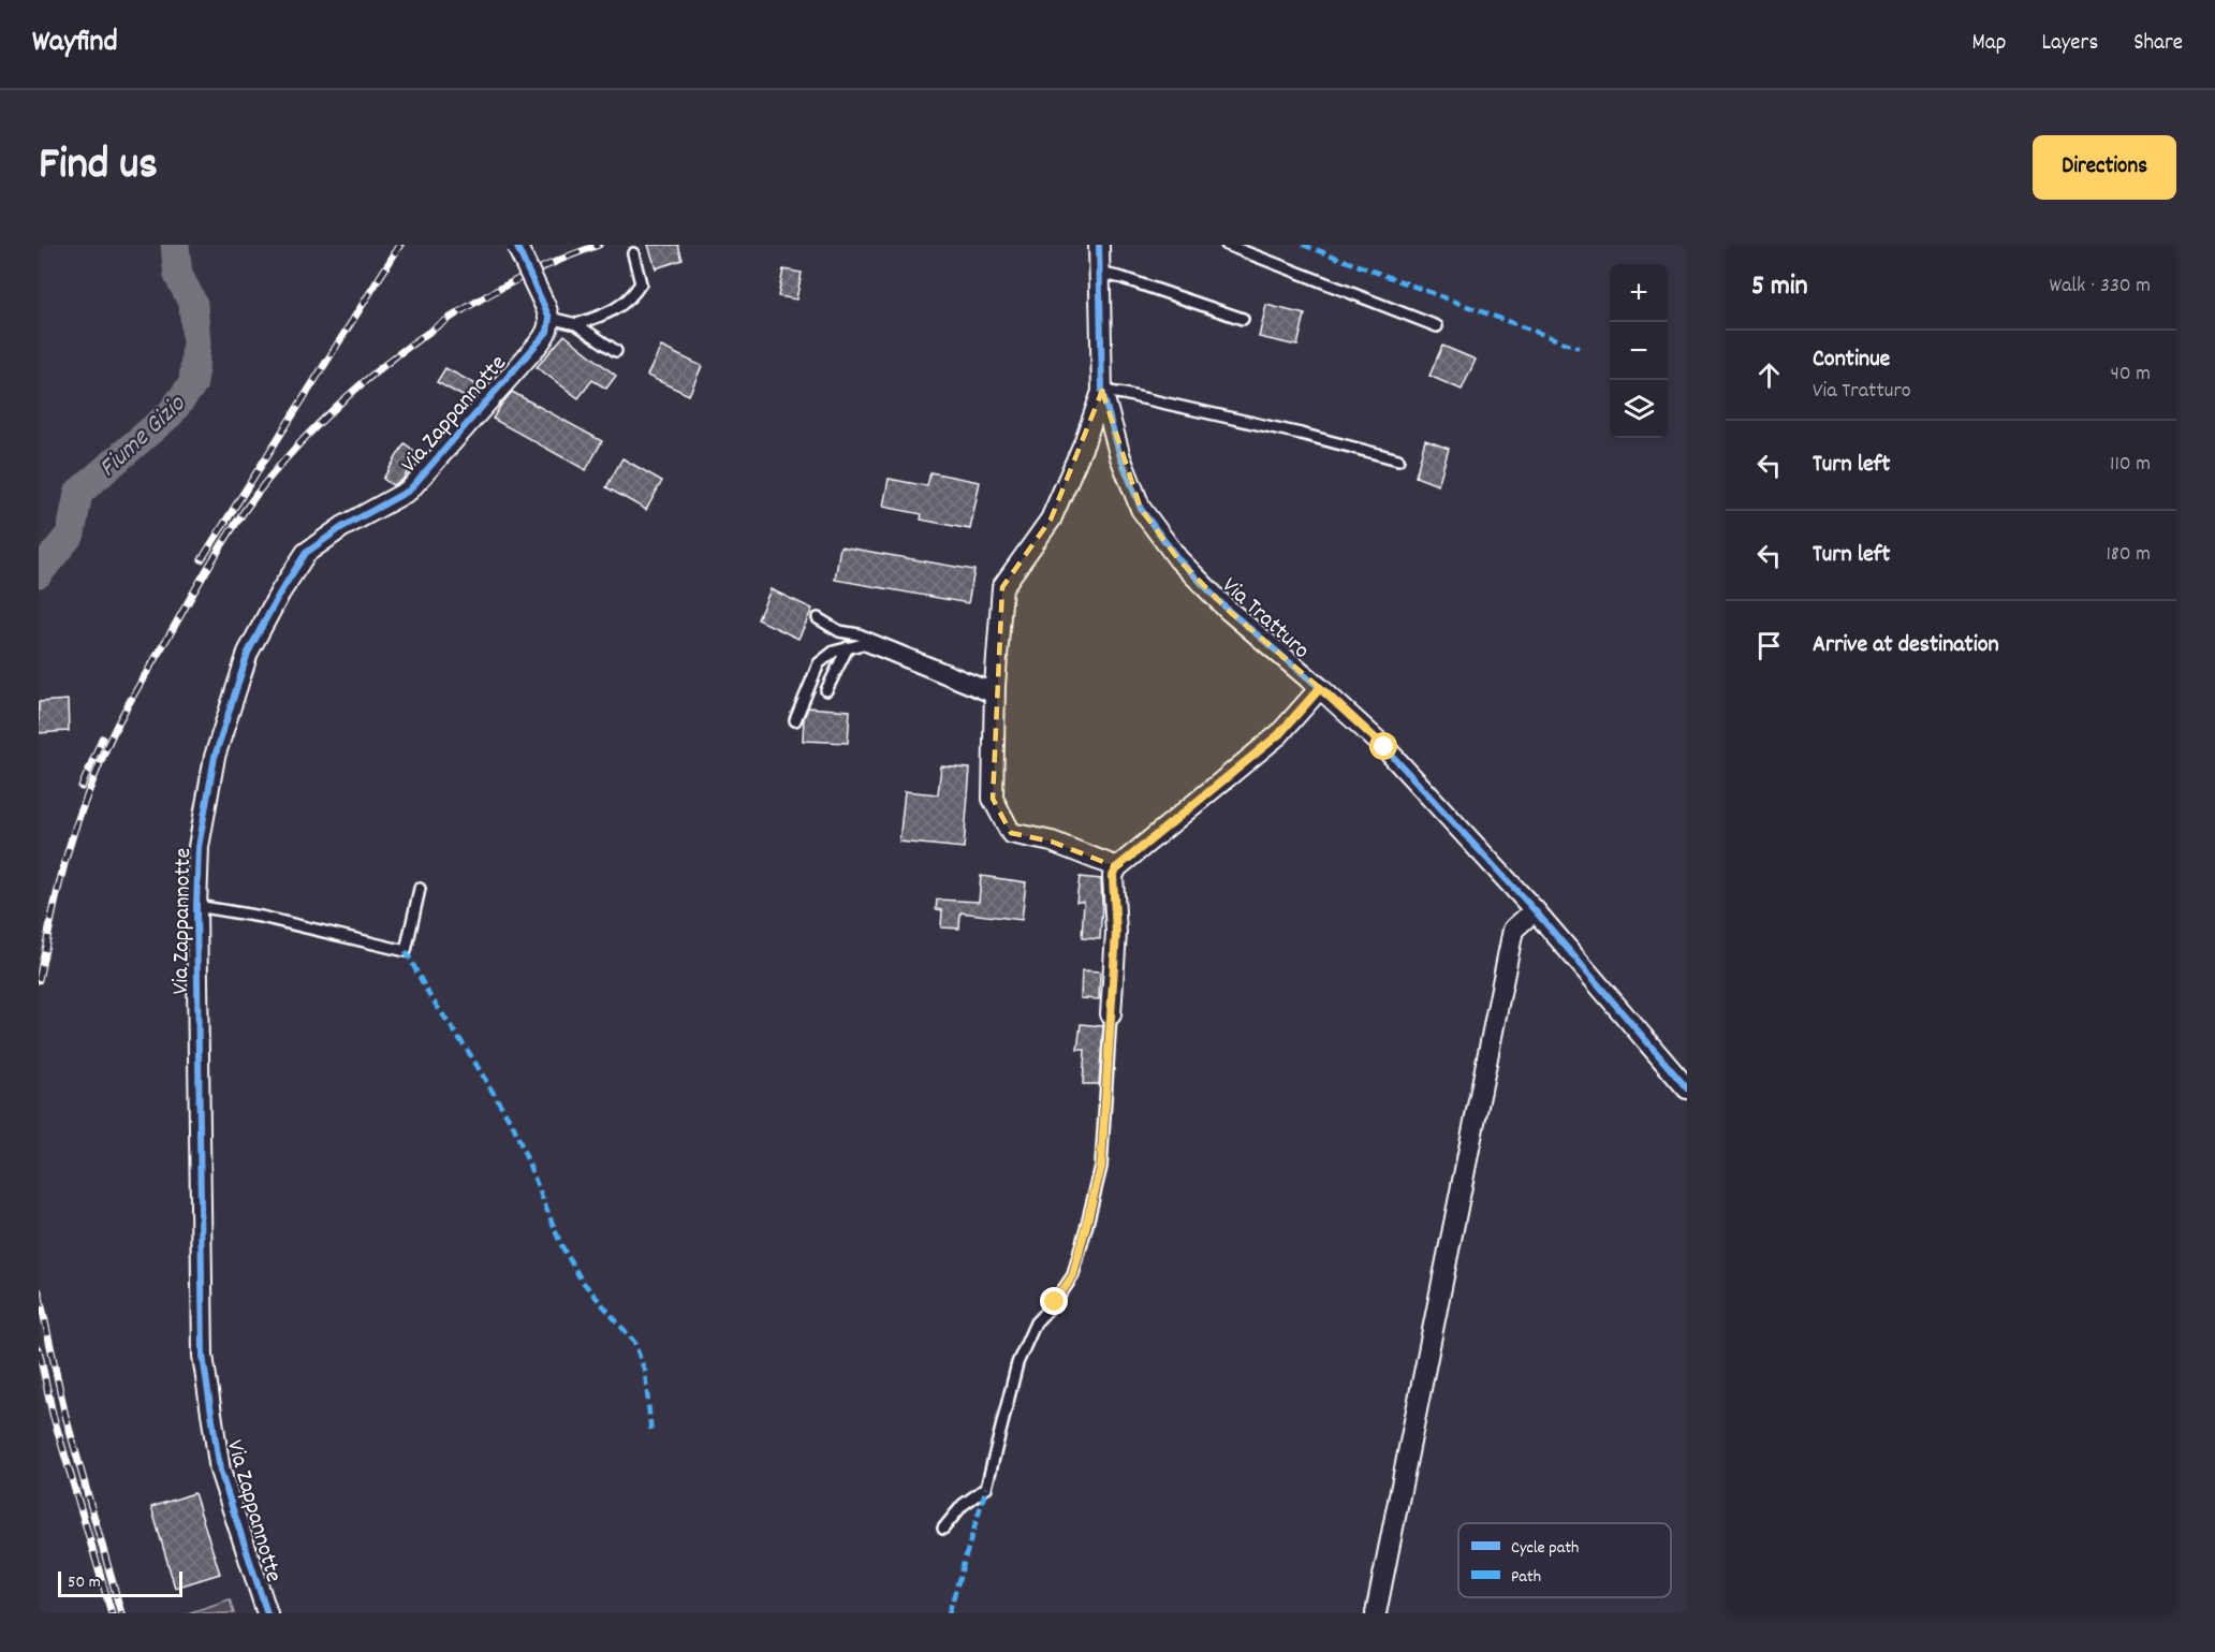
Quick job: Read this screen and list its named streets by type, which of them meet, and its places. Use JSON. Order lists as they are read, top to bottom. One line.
{"streets":{"street":["Via Zappannotte","Via Tratturo"]},"water":["Fiume Gizio"],"legend":["Cycle path","Path"],"scale_bar":"50 m","page":{"header":"Wayfind","nav":["Map","Layers","Share"],"title":"Find us","buttons":"Directions","heading":["5 min","Walk · 330 m"],"map_buttons":["+","−"],"list":[["Continue","Via Tratturo","40 m"],["Turn left","110 m"],["Turn left","180 m"],"Arrive at destination"],"scale":"50 m"}}
